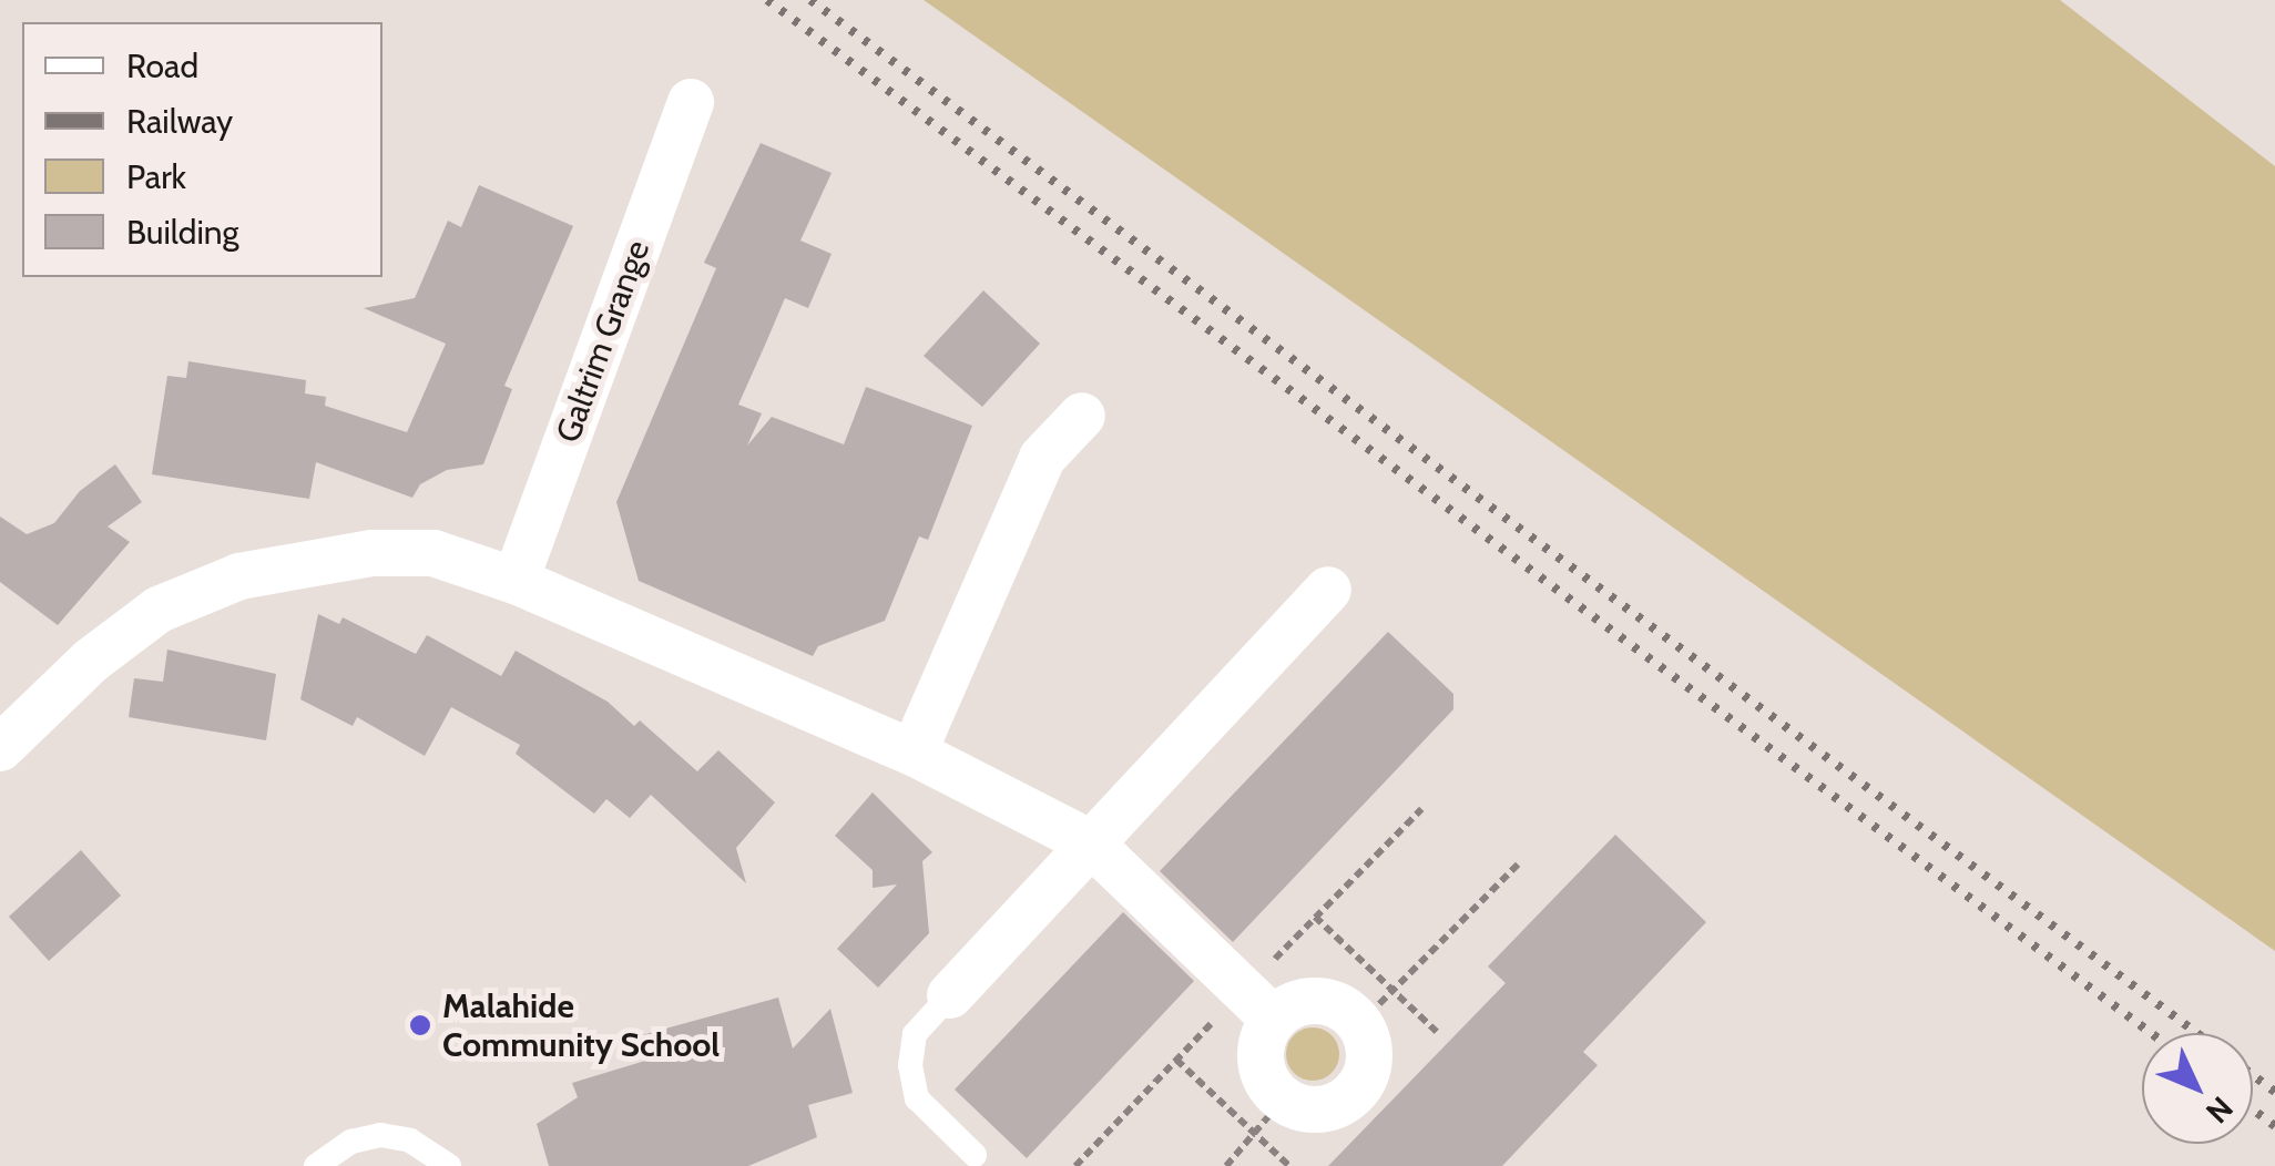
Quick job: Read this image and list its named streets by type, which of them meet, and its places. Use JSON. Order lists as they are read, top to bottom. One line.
{"streets":{"street":["Galtrim Grange"]},"places":["Malahide Community School"],"legend":["Road","Railway","Park","Building"],"north":"bottom right"}
